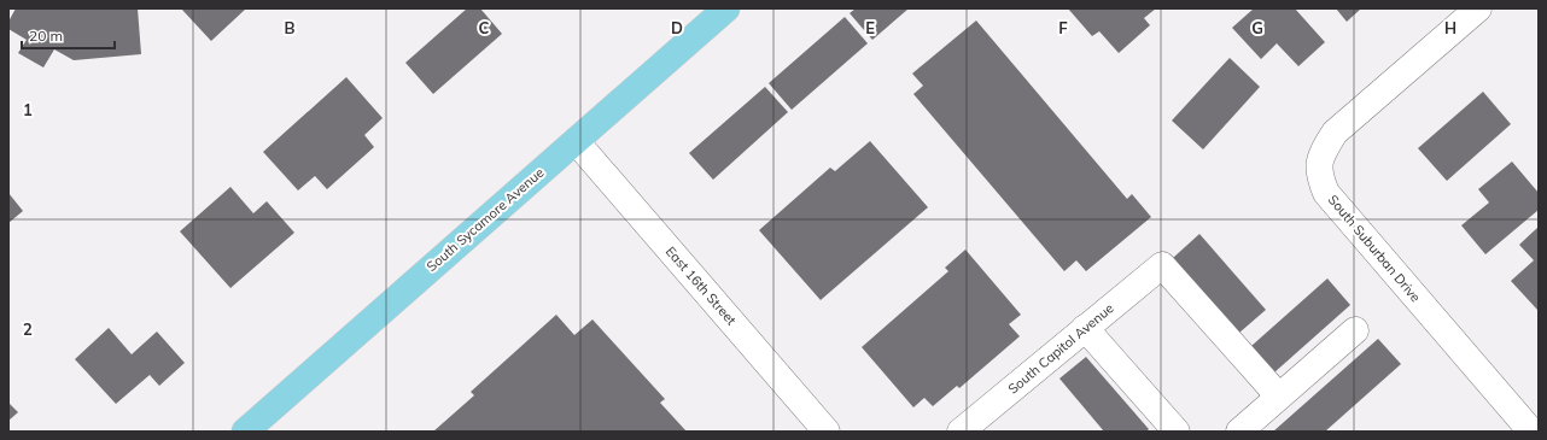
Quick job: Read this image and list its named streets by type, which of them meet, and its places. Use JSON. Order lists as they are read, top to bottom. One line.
{"streets":{"main road":["South Sycamore Avenue"],"street":["South Suburban Drive","East 16th Street","South Capitol Avenue"]},"crossings":[["South Sycamore Avenue","East 16th Street"]],"scale_bar":"20 m","grid":{"columns":["B","C","D","E","F","G","H"],"rows":["1","2"]}}
